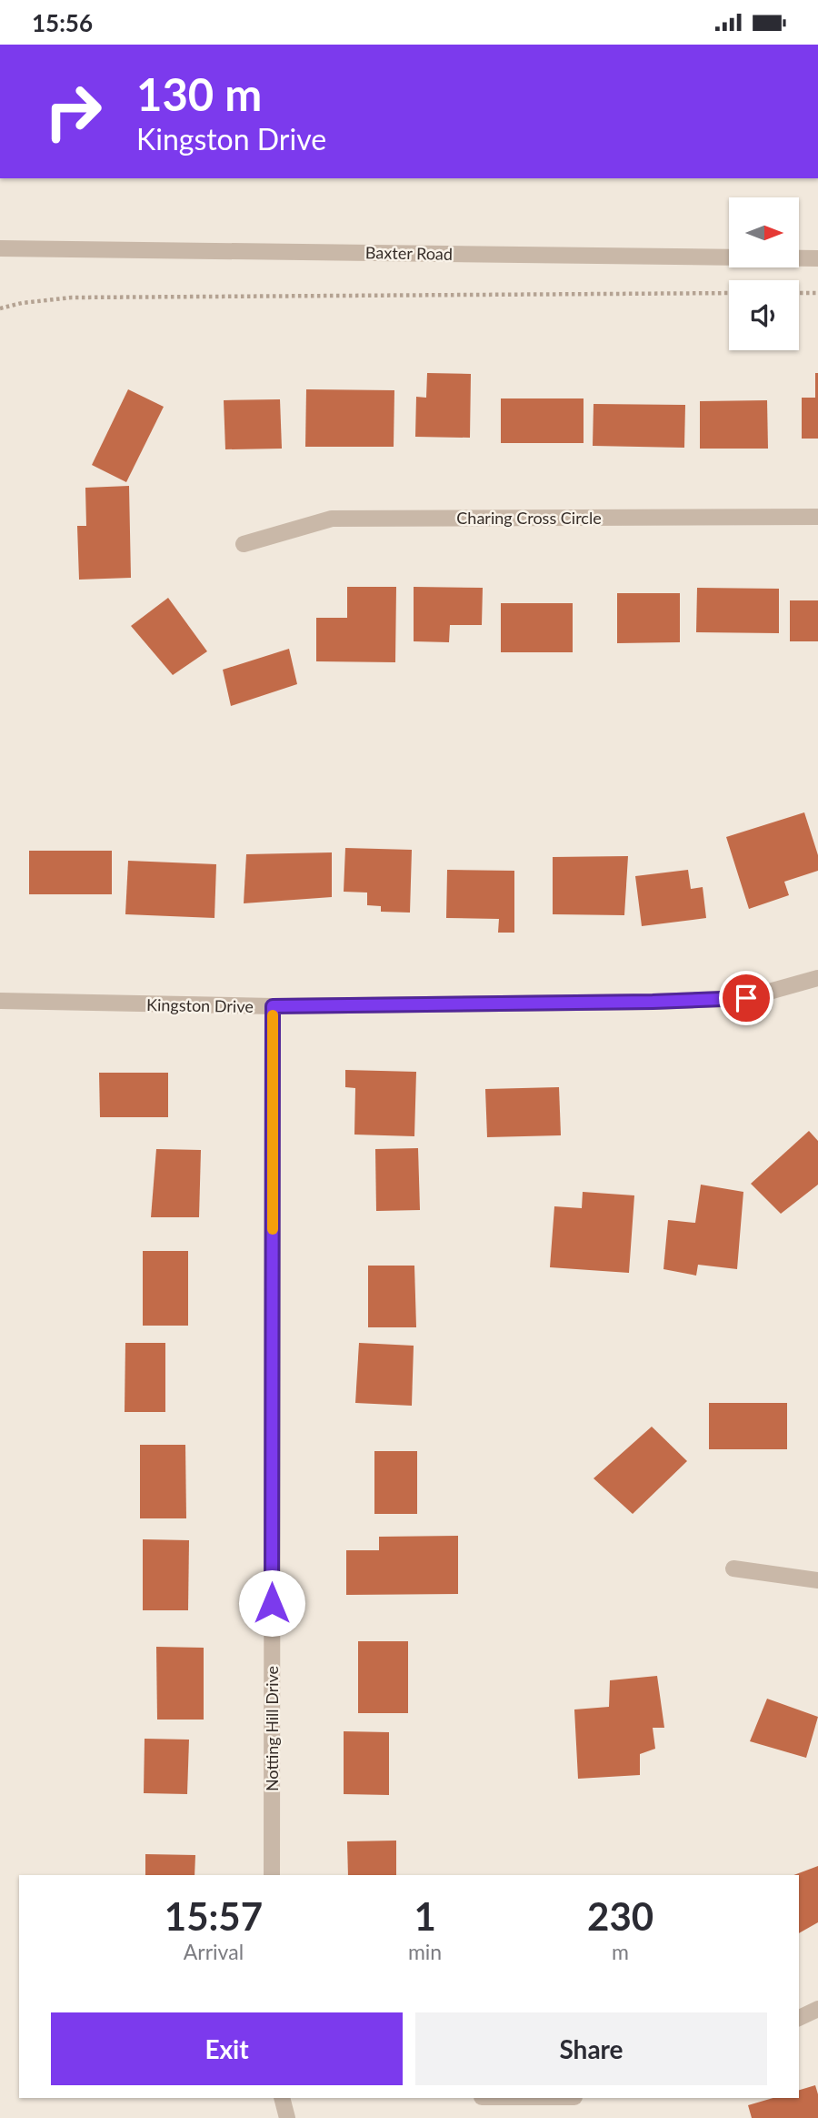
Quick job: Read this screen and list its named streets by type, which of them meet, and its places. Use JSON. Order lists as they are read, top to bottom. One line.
{"streets":{"street":["Baxter Road","Charing Cross Circle","Kingston Drive","Notting Hill Drive"]},"crossings":[["Kingston Drive","Notting Hill Drive"]],"north":"right","page":{"status":"15:56","turn":["130 m","Kingston Drive"],"eta":["15:57","Arrival","1","min","230","m"],"buttons":["Exit","Share"]}}
